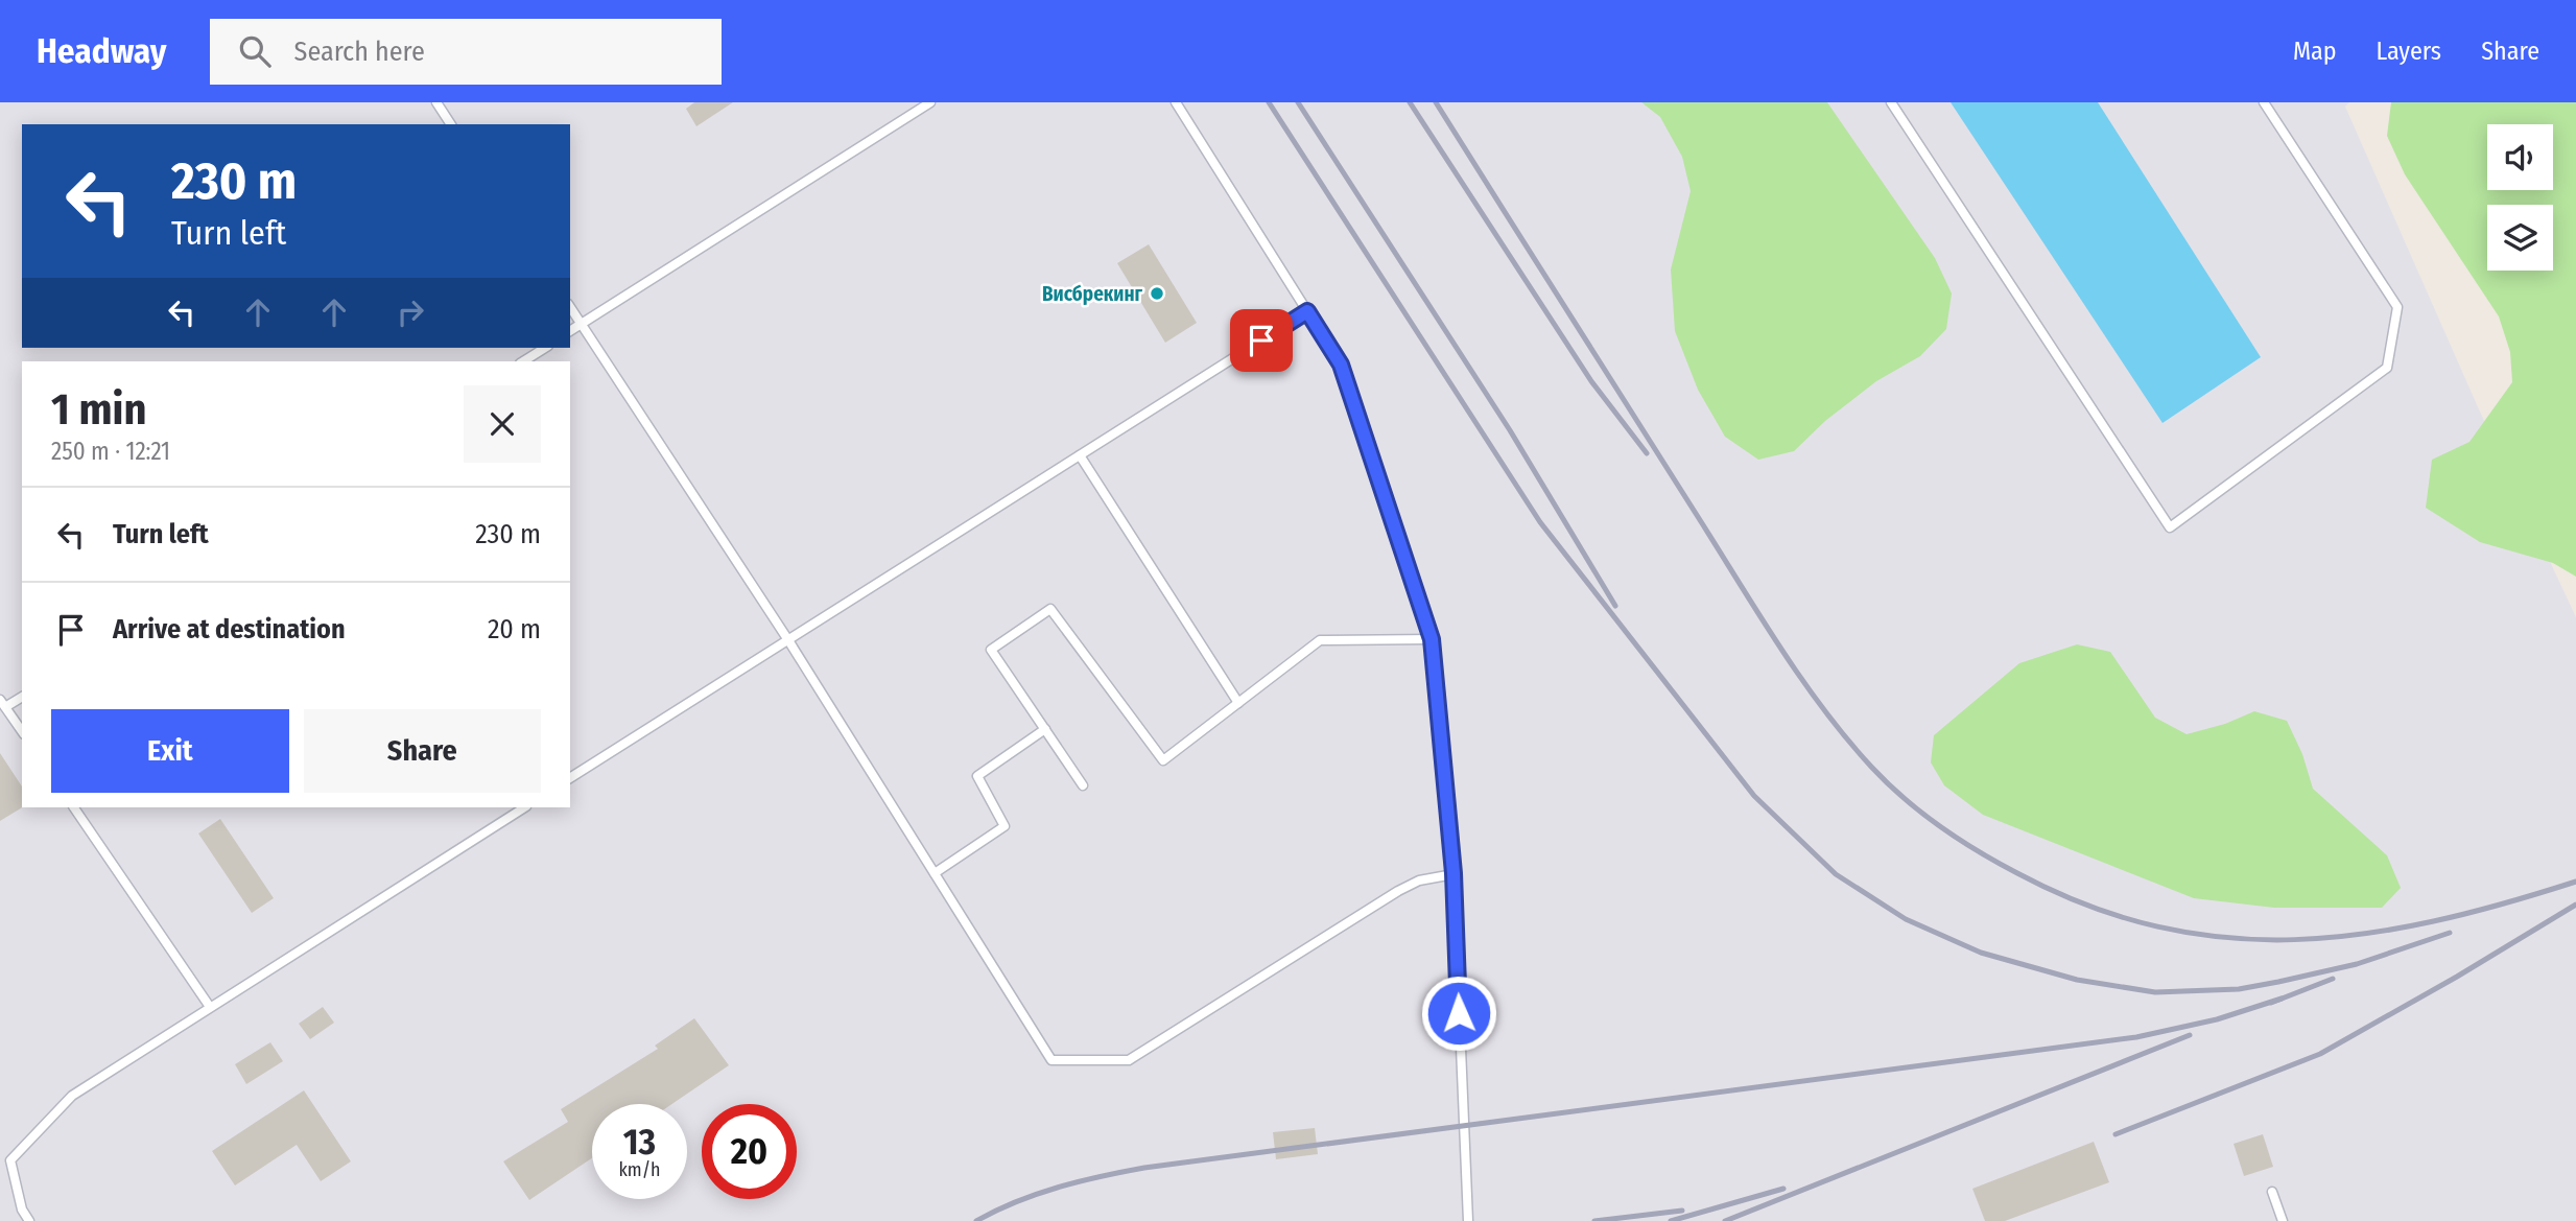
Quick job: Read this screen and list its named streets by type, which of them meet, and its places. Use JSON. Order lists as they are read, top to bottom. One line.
{"places":["Висбрекинг"],"page":{"header":"Headway","search":"Search here","nav":["Map","Layers","Share"],"turn":["230 m","Turn left"],"heading":["1 min","250 m · 12:21"],"list":[{"name":"Turn left","value":"230 m"},{"name":"Arrive at destination","value":"20 m"}],"buttons":["Exit","Share"],"speed":"13 km/h","limit":"20"}}
